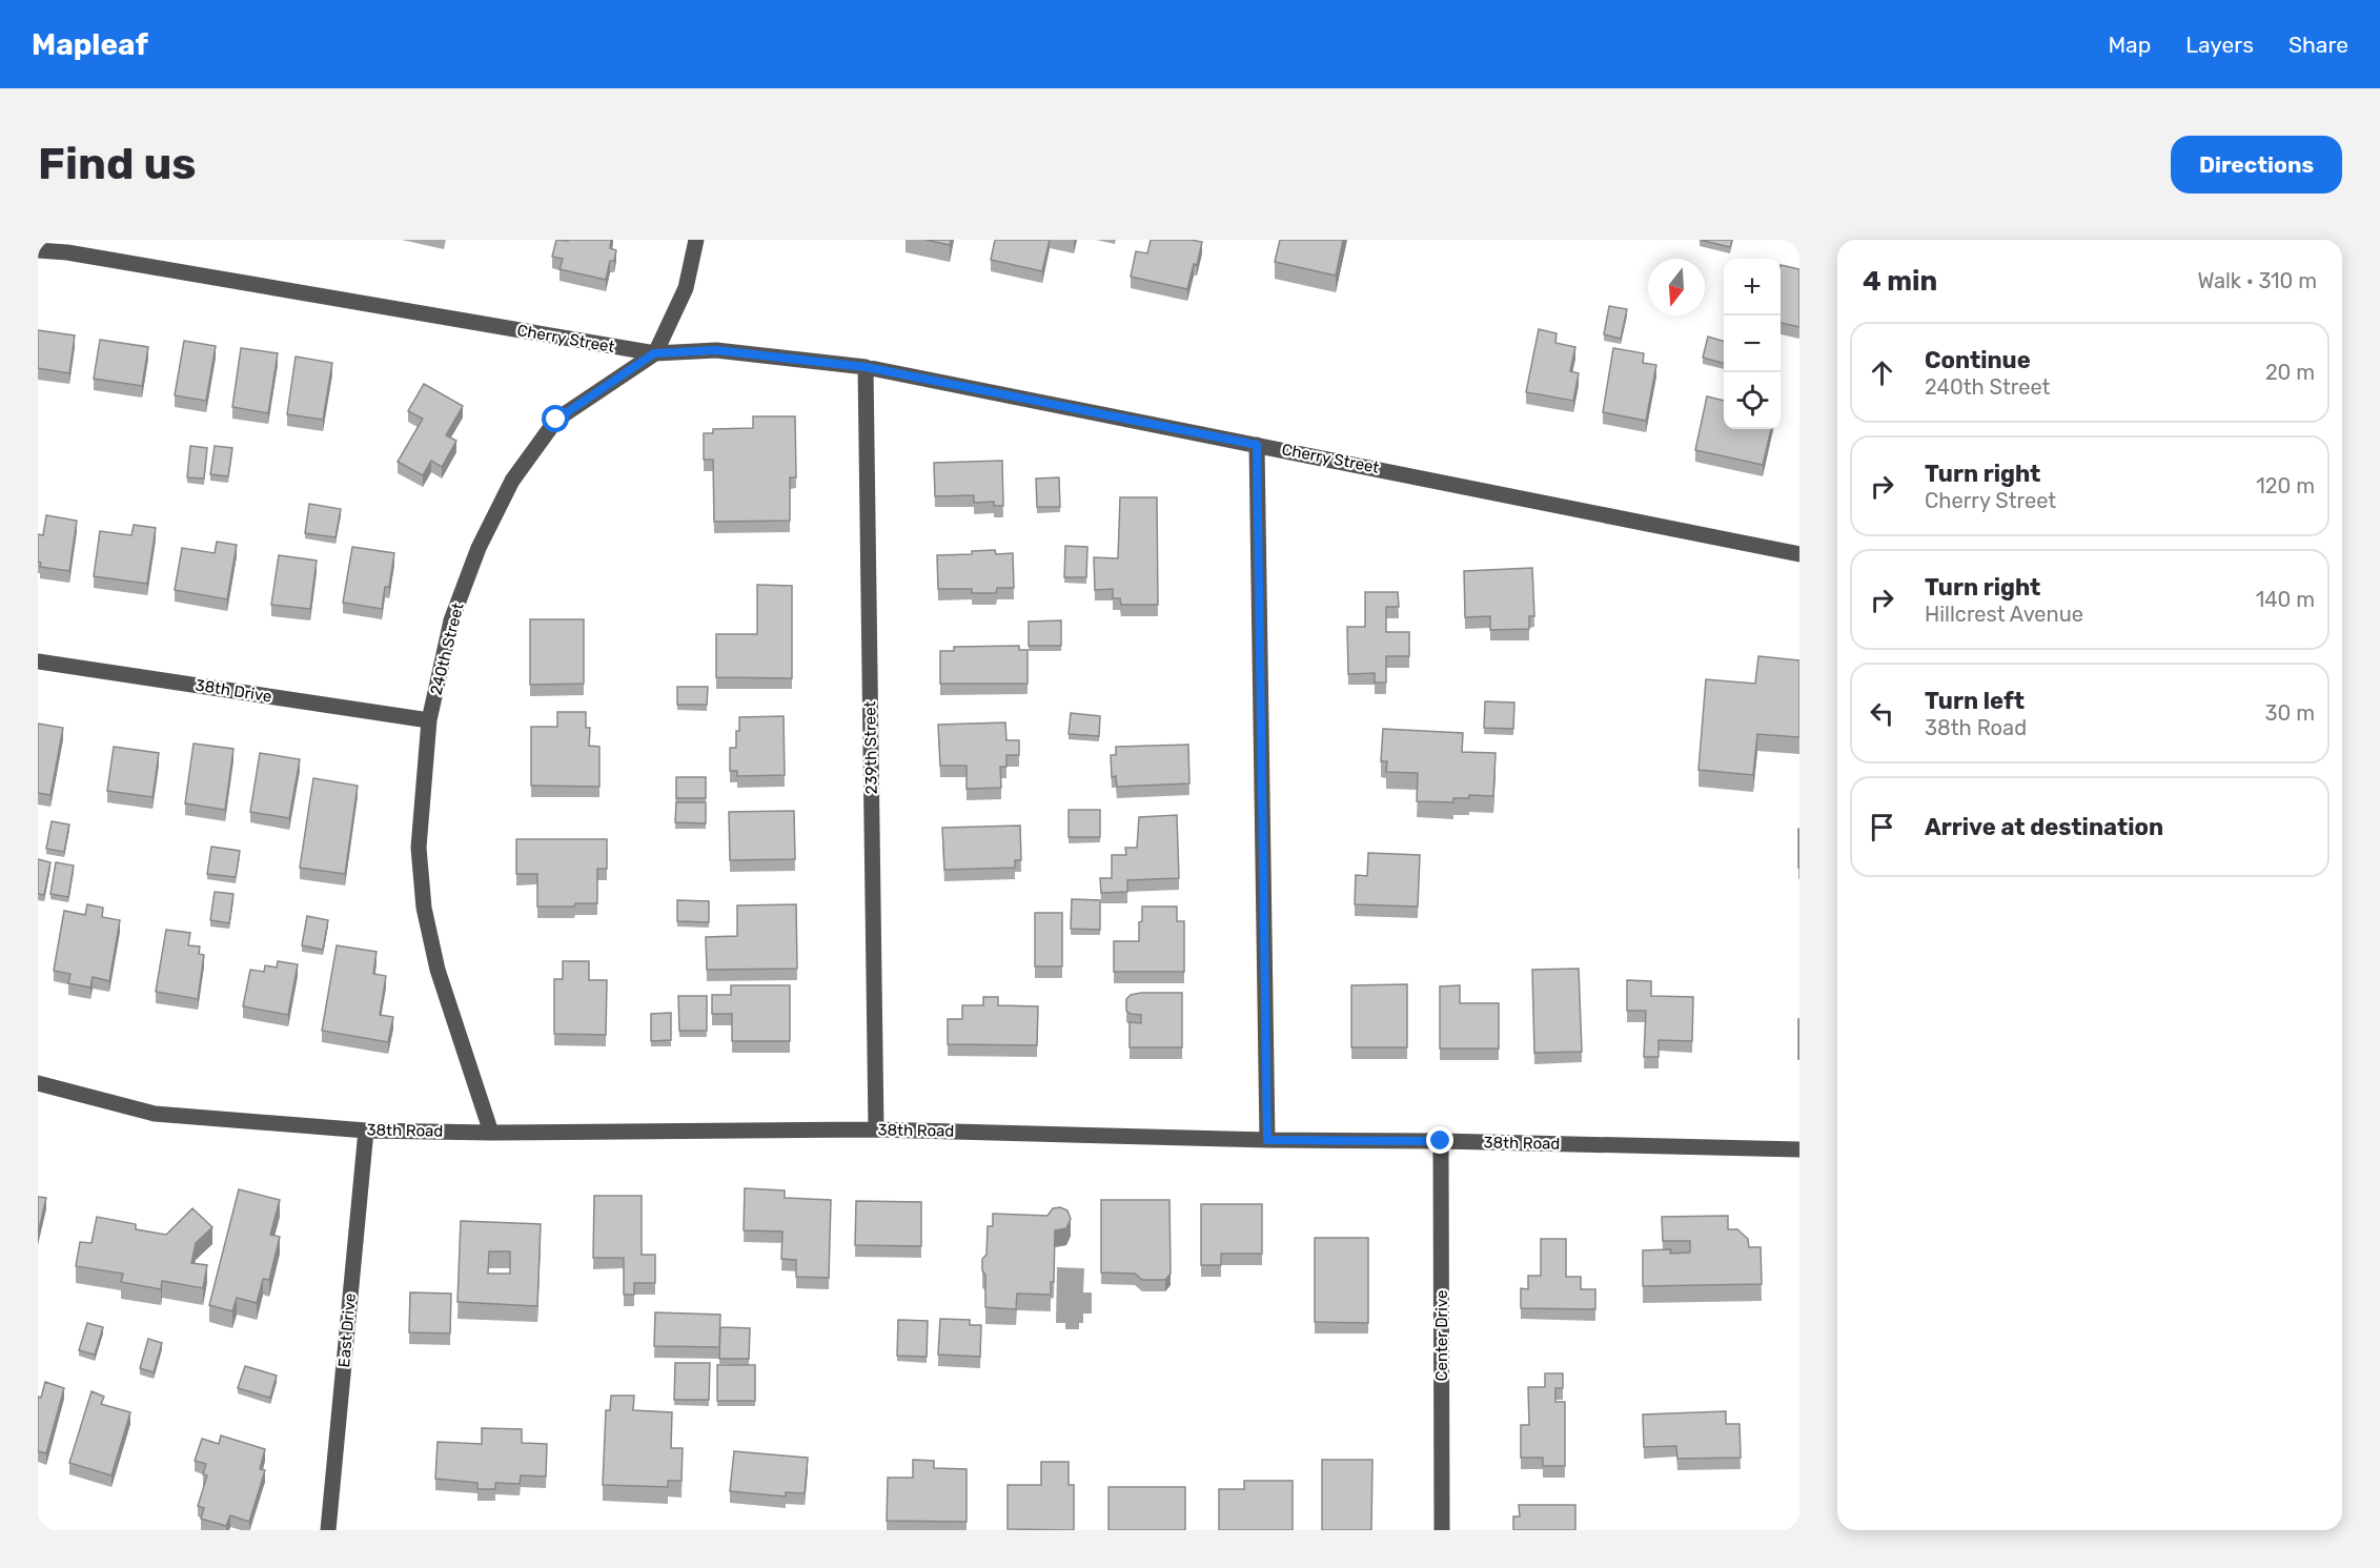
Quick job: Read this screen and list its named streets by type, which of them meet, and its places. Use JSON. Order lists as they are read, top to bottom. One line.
{"streets":{"street":["Cherry Street","240th Street","38th Drive","239th Street","38th Road","East Drive","Center Drive"]},"crossings":[["Cherry Street","240th Street"],["Cherry Street","239th Street"],["240th Street","38th Drive"],["240th Street","38th Road"],["239th Street","38th Road"],["38th Road","East Drive"],["38th Road","Center Drive"]],"north":"bottom","page":{"header":"Mapleaf","nav":["Map","Layers","Share"],"buttons":"Directions","title":"Find us","heading":["4 min","Walk · 310 m"],"map_buttons":["+","−"],"list":[["Continue","240th Street","20 m"],["Turn right","Cherry Street","120 m"],["Turn right","Hillcrest Avenue","140 m"],["Turn left","38th Road","30 m"],"Arrive at destination"]}}
